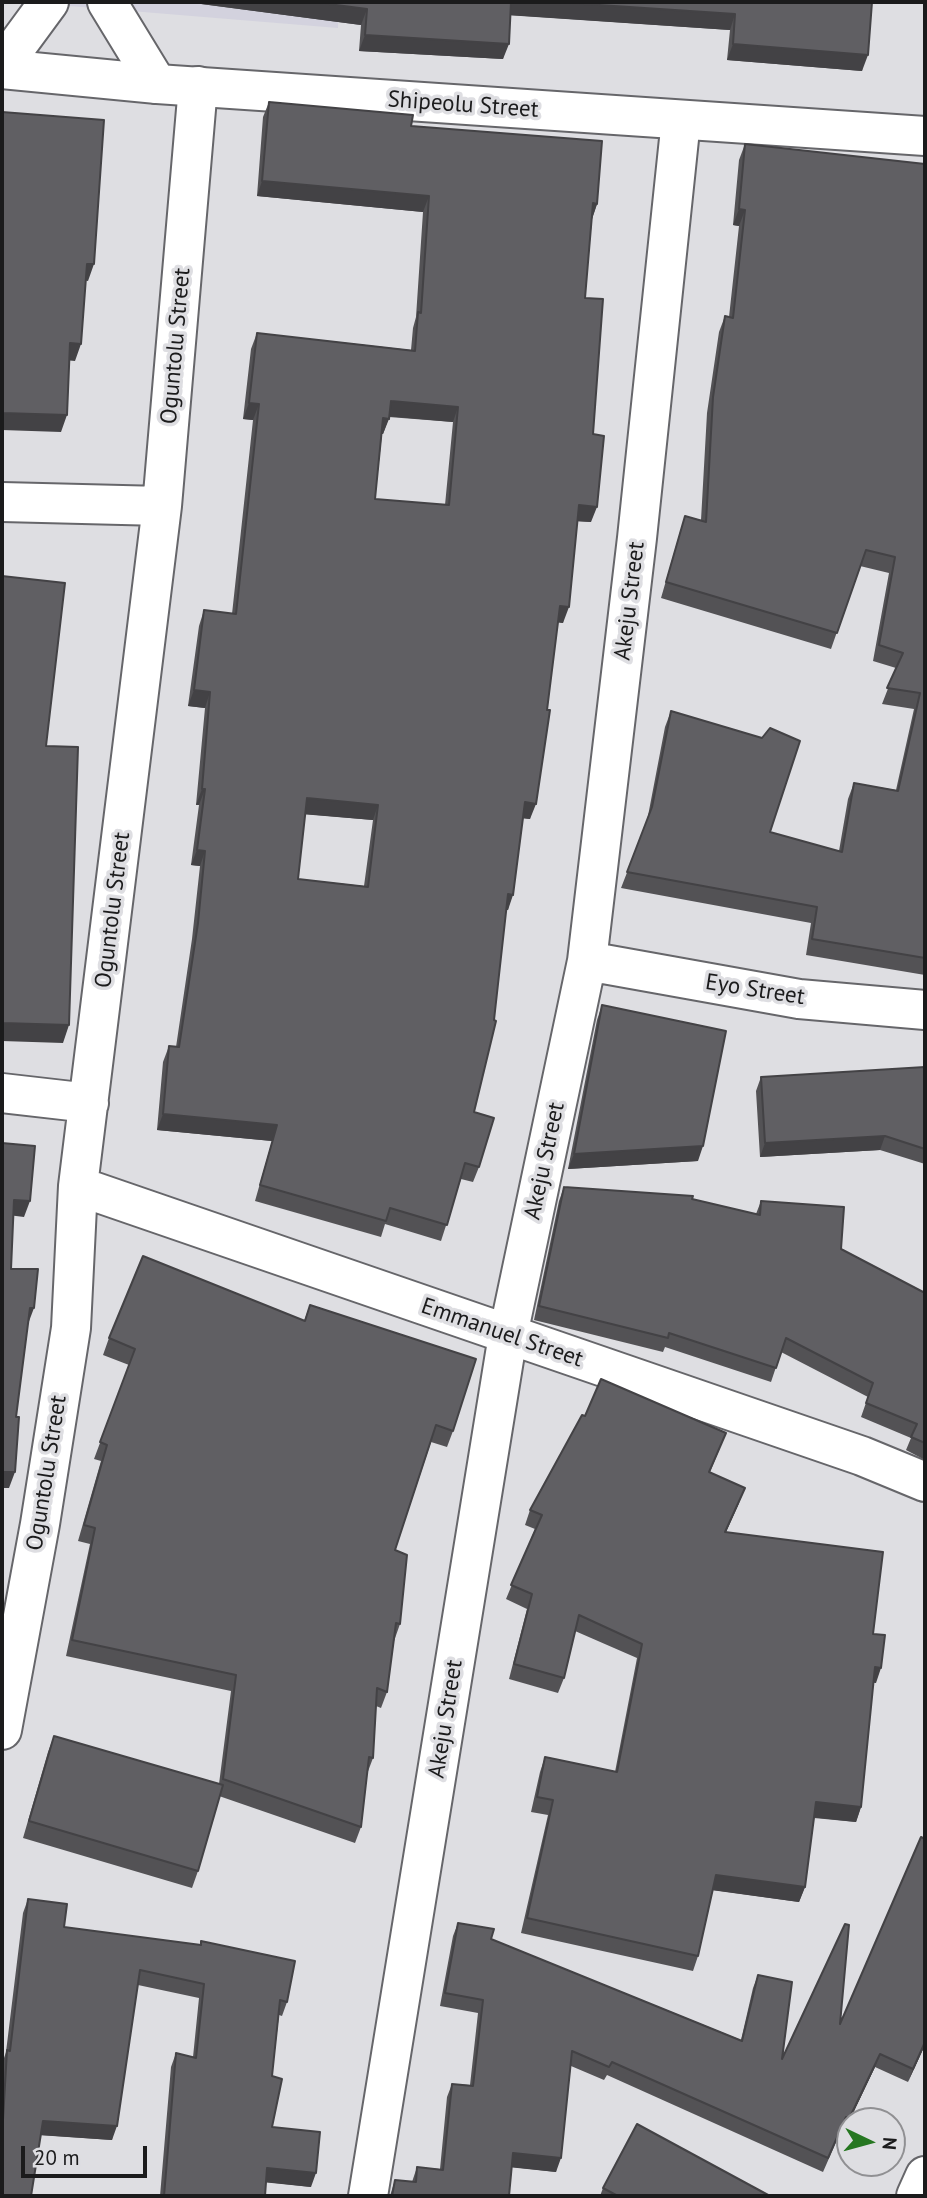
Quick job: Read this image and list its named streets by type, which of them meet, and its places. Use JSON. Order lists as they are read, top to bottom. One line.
{"streets":{"street":["Shipeolu Street","Oguntolu Street","Akeju Street","Eyo Street","Emmanuel Street"]},"crossings":[["Shipeolu Street","Oguntolu Street"],["Shipeolu Street","Akeju Street"],["Oguntolu Street","Emmanuel Street"],["Akeju Street","Eyo Street"],["Akeju Street","Emmanuel Street"]],"scale_bar":"20 m","north":"right"}
